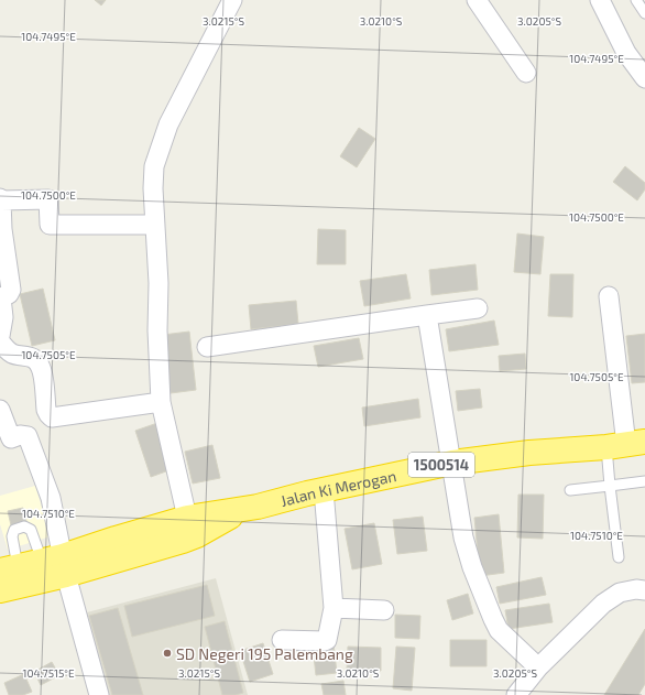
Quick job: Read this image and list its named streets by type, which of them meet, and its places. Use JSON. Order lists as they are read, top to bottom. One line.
{"streets":{"highway":["1500514","Jalan Ki Merogan"]},"places":["SD Negeri 195 Palembang"],"coordinates":["3.0215°S","3.0210°S","3.0205°S","104.7495°E","104.7500°E","104.7505°E","104.7510°E","104.7515°E"]}
